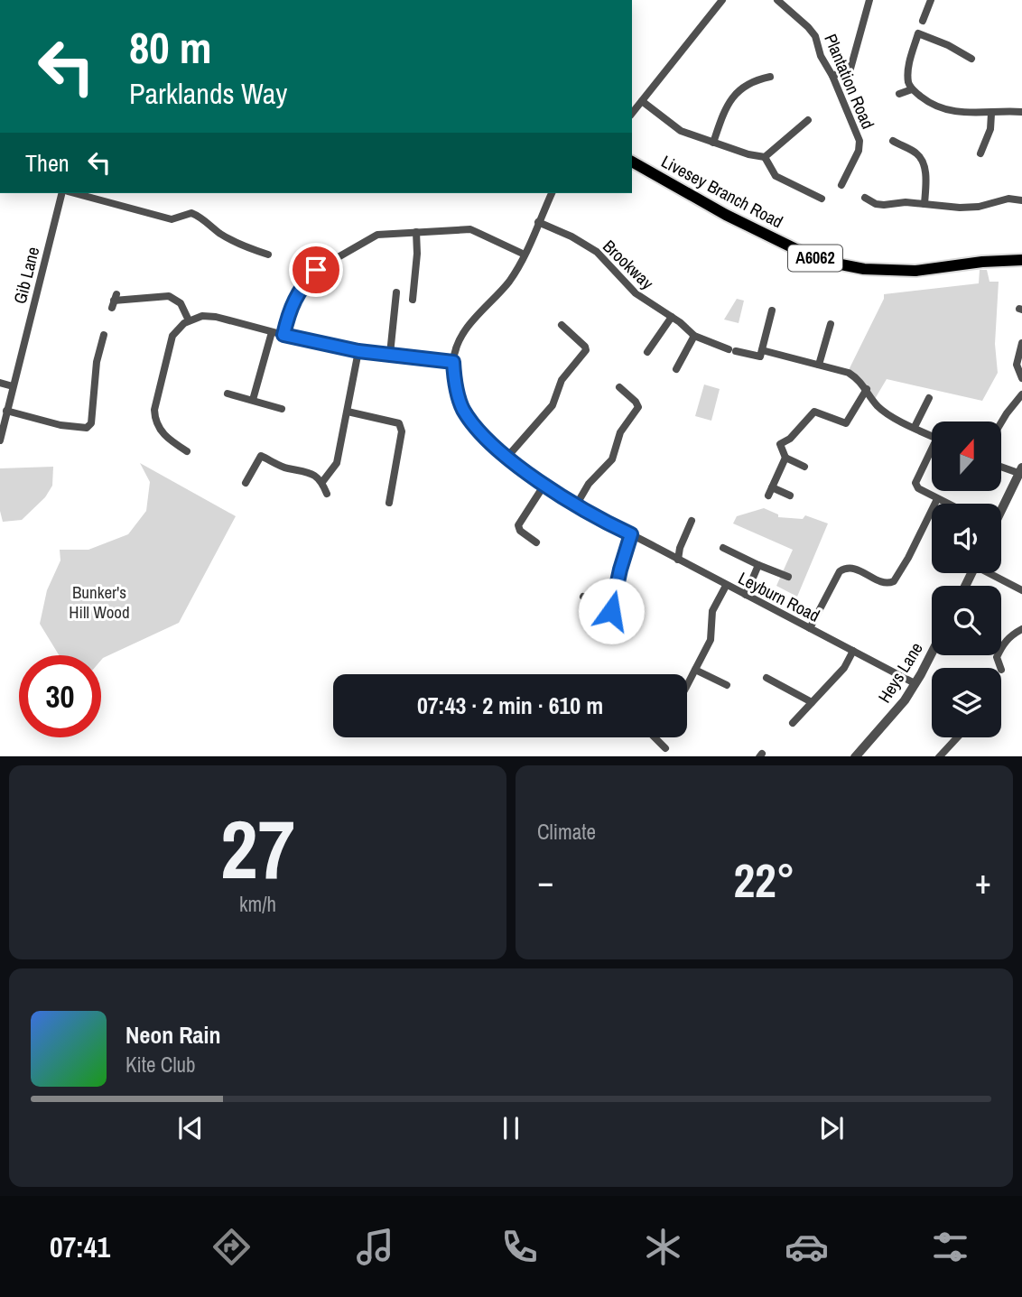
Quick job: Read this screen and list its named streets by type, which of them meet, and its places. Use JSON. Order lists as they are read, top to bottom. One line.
{"streets":{"main road":["Livesey Branch Road","A6062"],"street":["Plantation Road","Brookway","Gib Lane","Leyburn Road","Heys Lane"]},"crossings":[["Leyburn Road","Heys Lane"]],"parks":["Bunker's Hill Wood"],"north":"top","page":{"turn":["80 m","Parklands Way"],"then":"Then","limit":"30","trip":"07:43 · 2 min · 610 m","tile":[["27","km/h"],"Climate"],"heat":["−","22°","+"],"song":["Neon Rain","Kite Club"],"tabs":"07:41"}}
